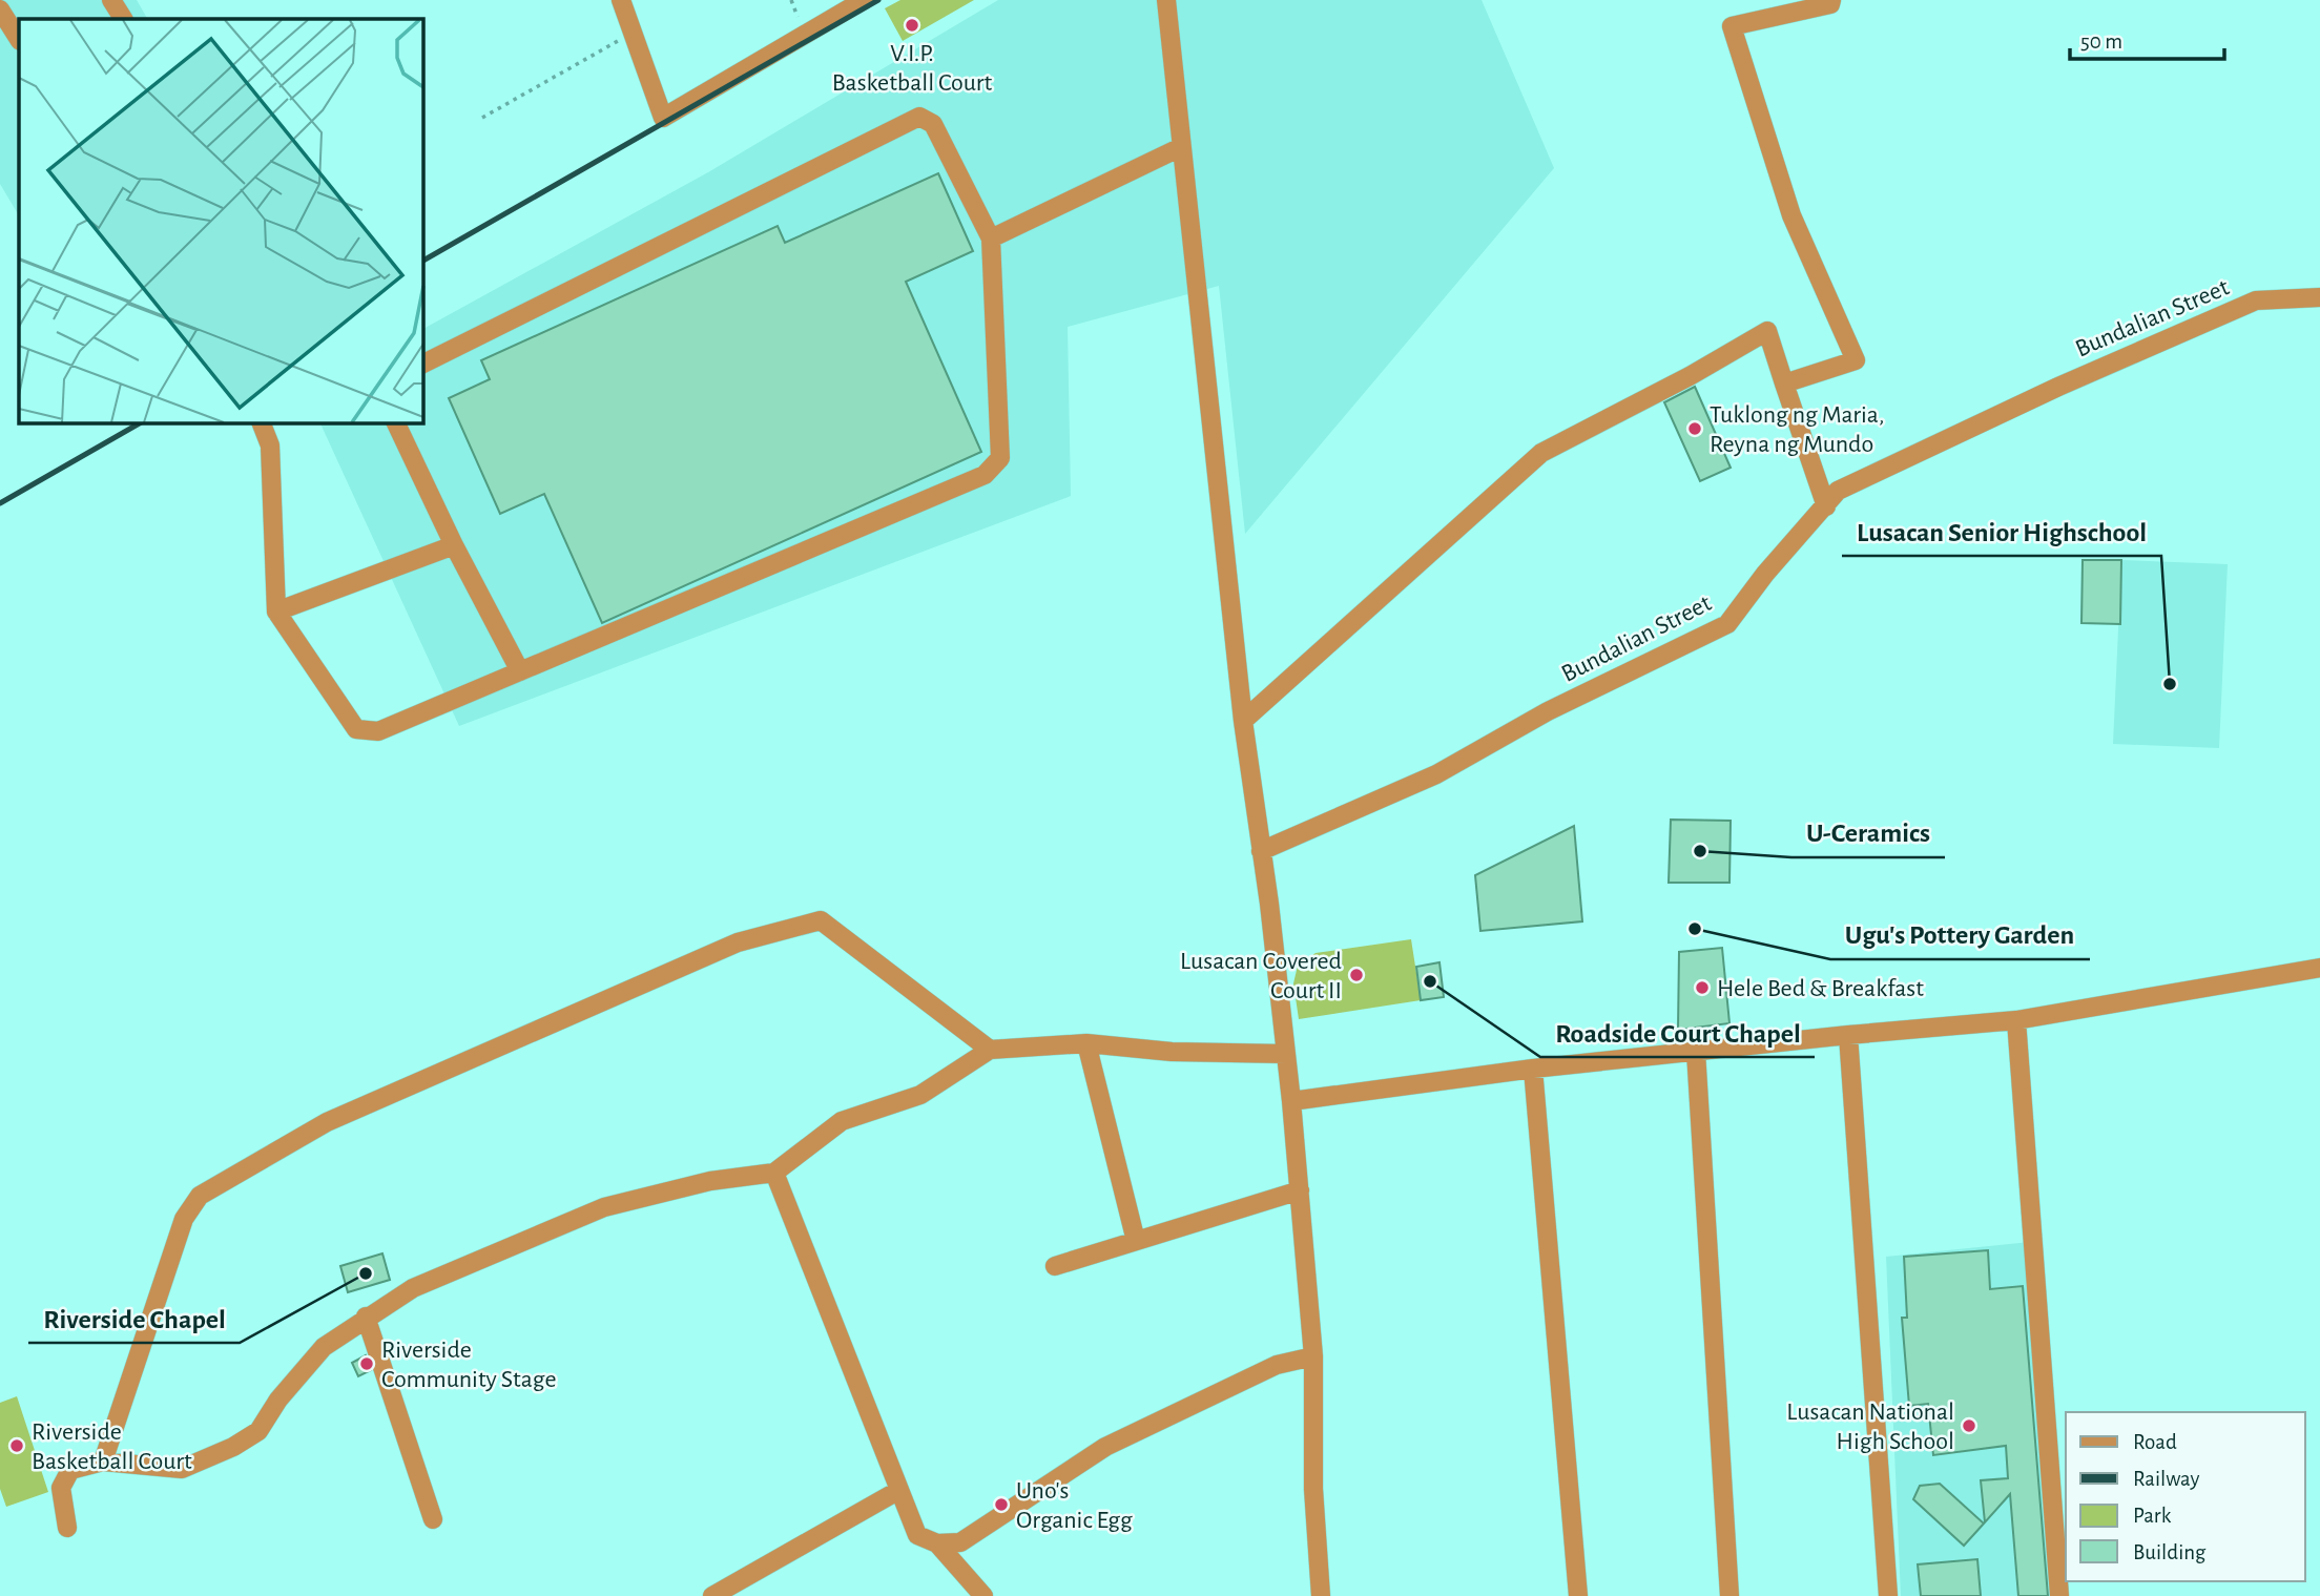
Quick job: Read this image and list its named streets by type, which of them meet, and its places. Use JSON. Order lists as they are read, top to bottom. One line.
{"streets":{"street":["Bundalian Street"]},"places":["V.I.P. Basketball Court","Tuklong ng Maria, Reyna ng Mundo","Lusacan Senior Highschool","U-Ceramics","Ugu's Pottery Garden","Lusacan Covered Court II","Roadside Court Chapel","Hele Bed & Breakfast","Riverside Chapel","Riverside Community Stage","Lusacan National High School","Riverside Basketball Court","Uno's Organic Egg"],"legend":["Road","Railway","Park","Building"],"scale_bar":"50 m"}
